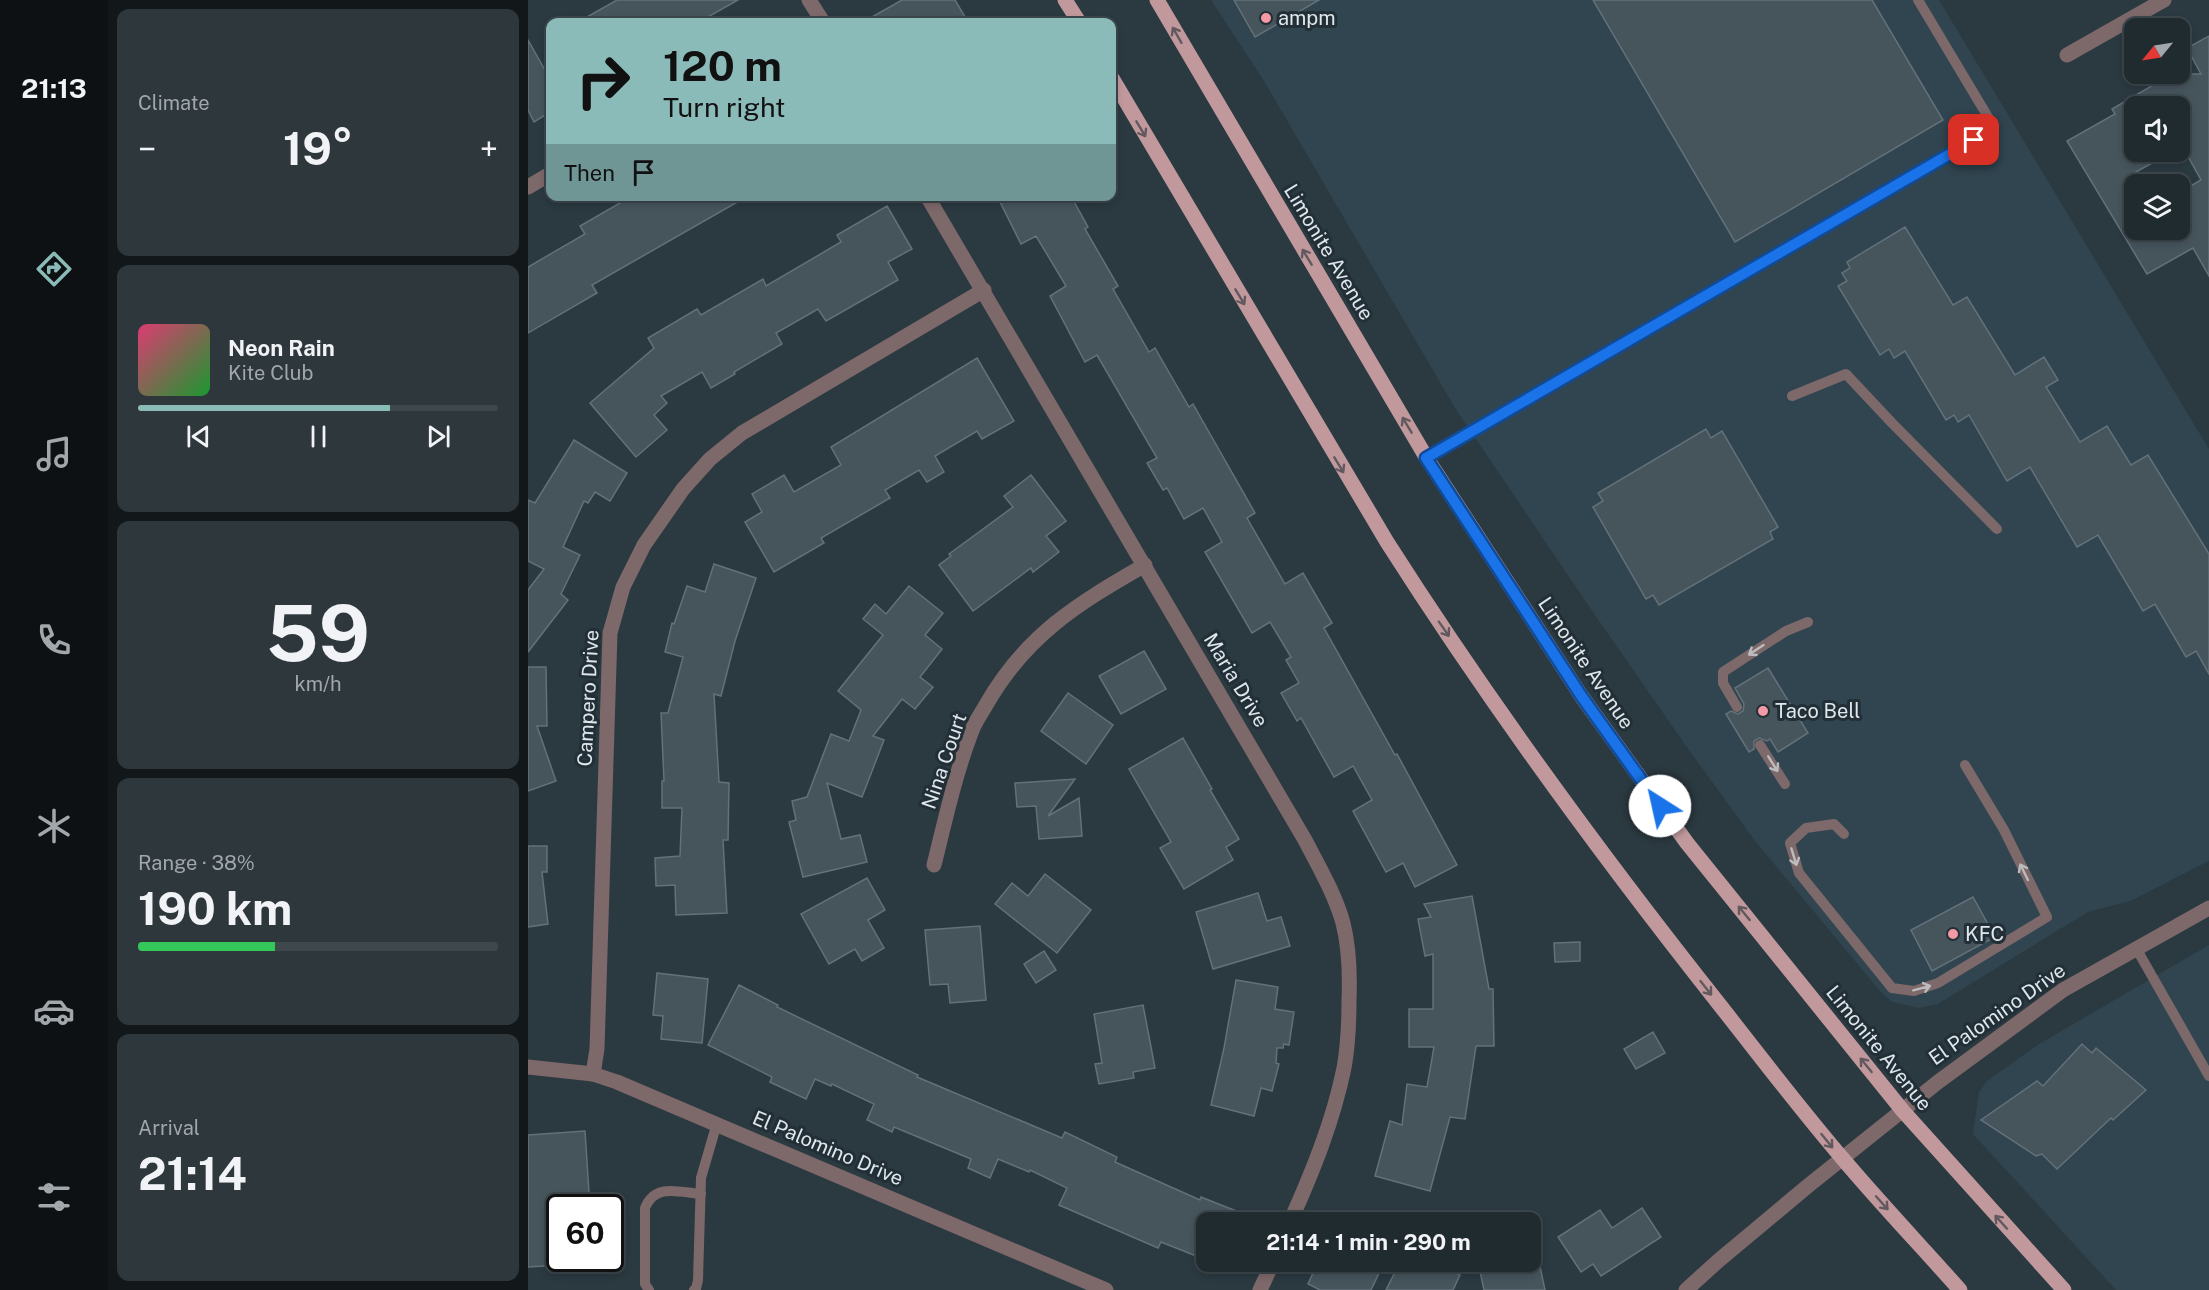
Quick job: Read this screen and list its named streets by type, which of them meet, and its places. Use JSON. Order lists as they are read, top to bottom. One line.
{"streets":{"main road":["Limonite Avenue"],"street":["Maria Drive","Campero Drive","Nina Court","El Palomino Drive"]},"crossings":[["Limonite Avenue","El Palomino Drive"],["Maria Drive","Campero Drive"],["Maria Drive","Nina Court"],["Campero Drive","El Palomino Drive"]],"places":["ampm","Taco Bell","KFC"],"north":"bottom left","page":{"tabs":"21:13","tile":["Climate",["59","km/h"],["Range · 38%","190 km"],["Arrival","21:14"]],"turn":["120 m","Turn right"],"heat":["−","19°","+"],"then":"Then","song":["Neon Rain","Kite Club"],"limit":"60","trip":"21:14 · 1 min · 290 m"}}
